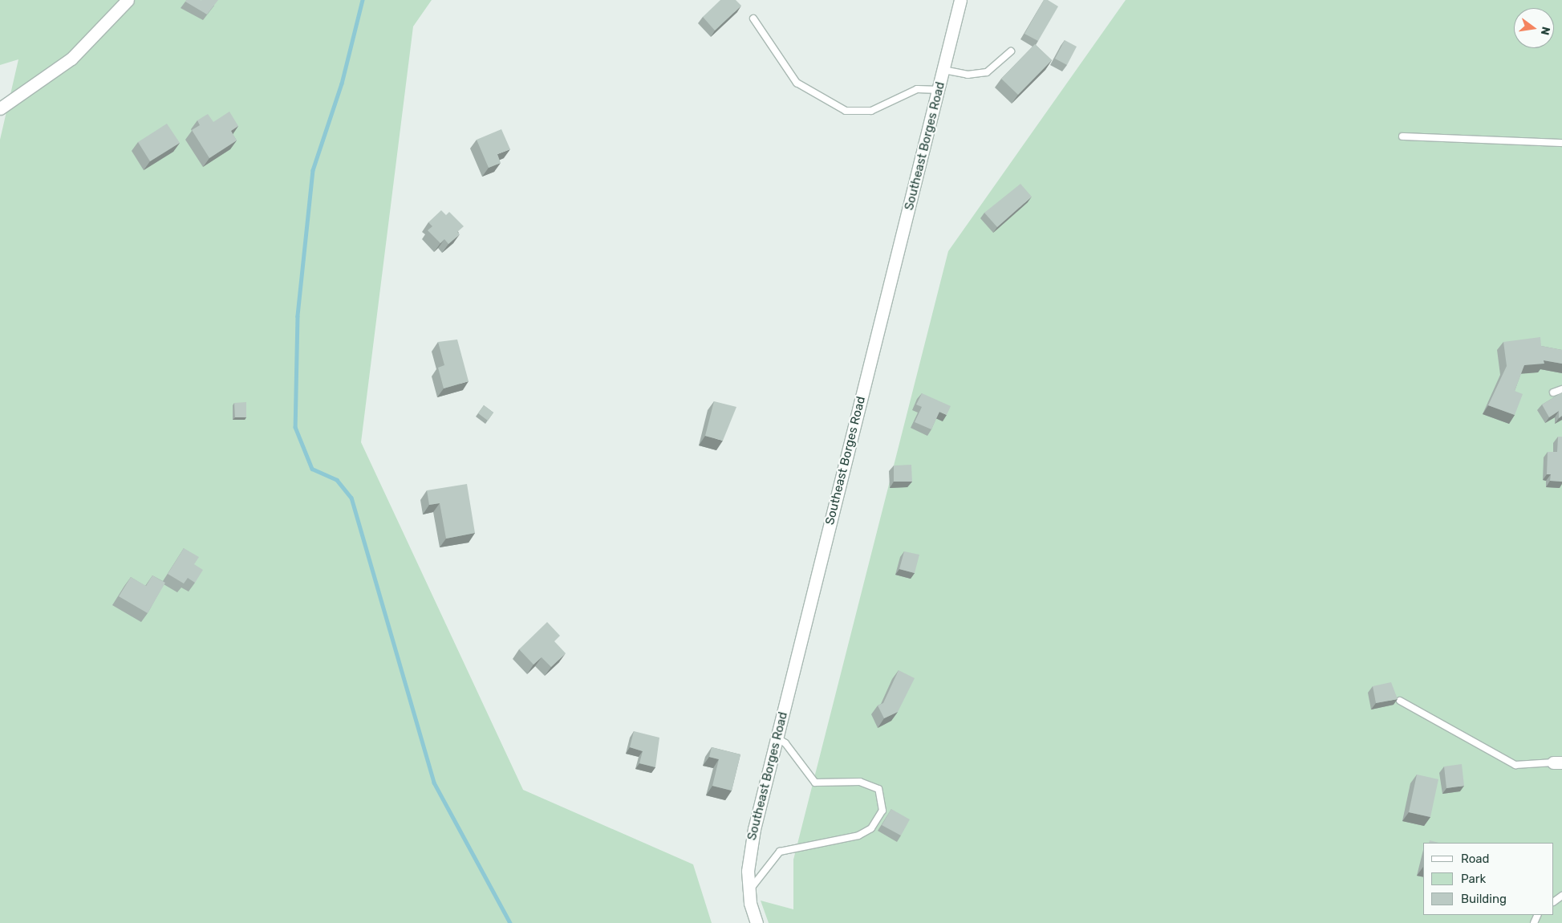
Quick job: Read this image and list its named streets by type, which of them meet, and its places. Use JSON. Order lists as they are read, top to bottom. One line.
{"streets":{"street":["Southeast Borges Road"]},"legend":["Road","Park","Building"],"north":"right"}
